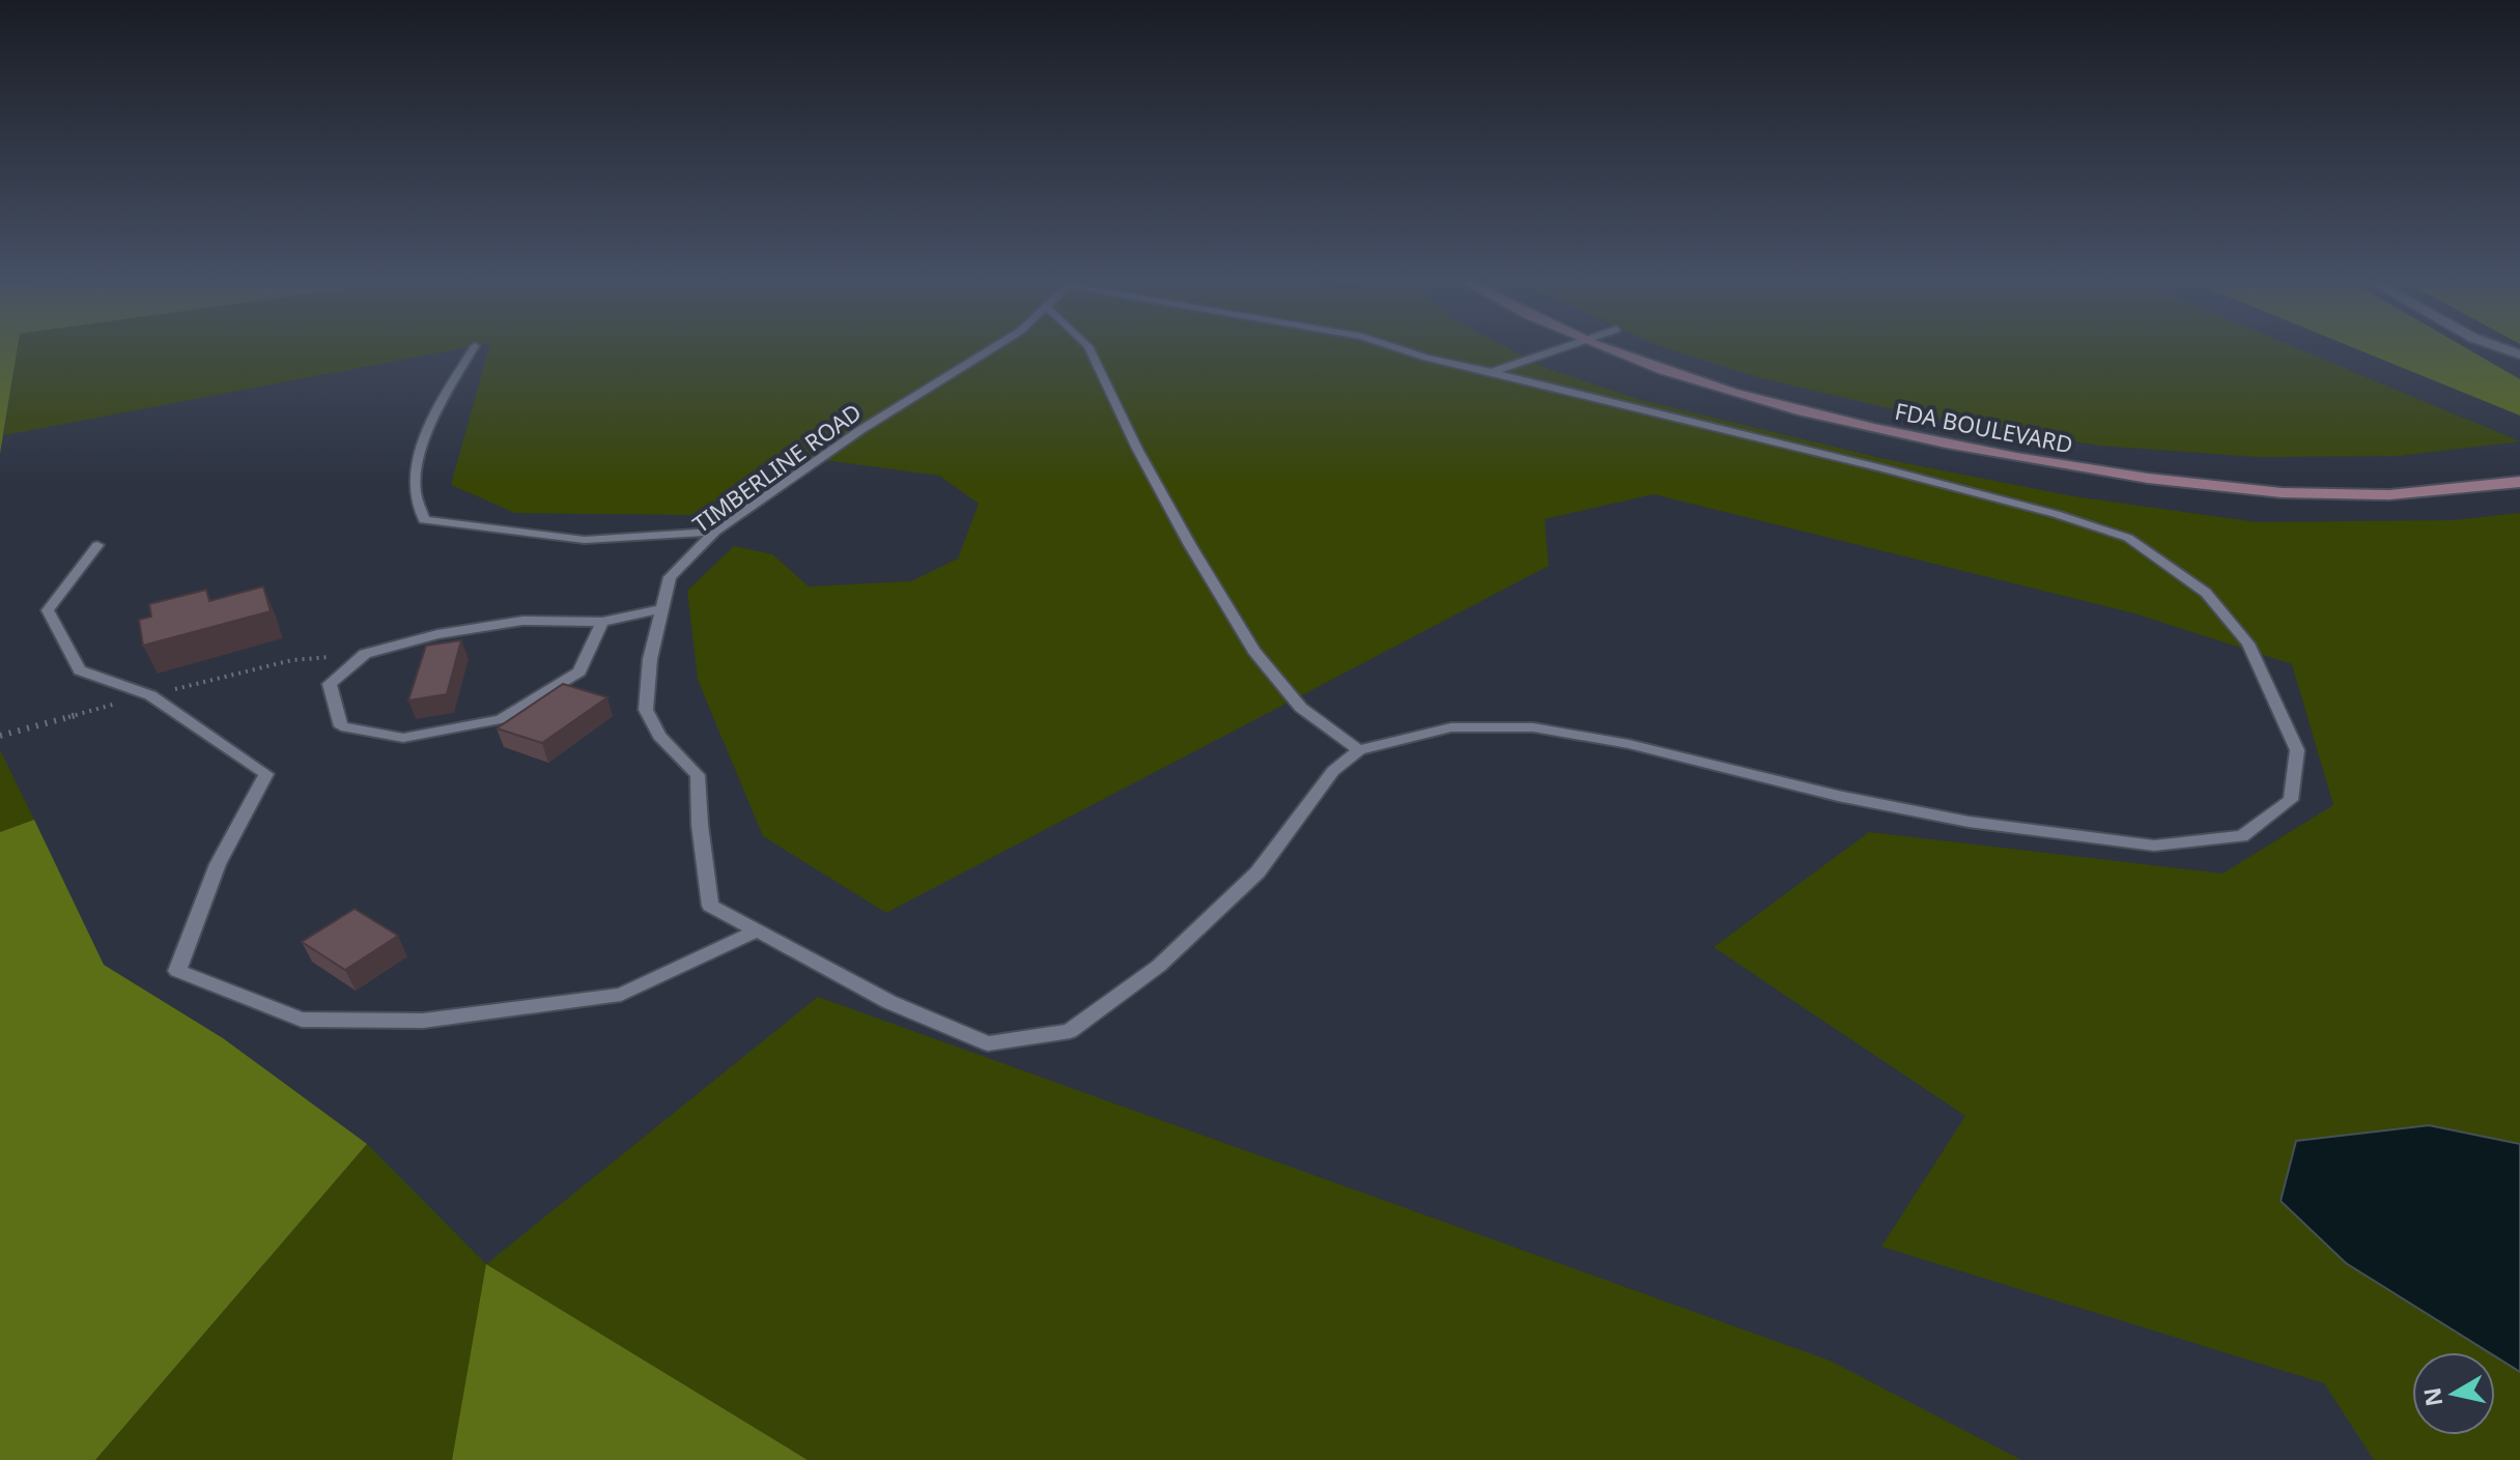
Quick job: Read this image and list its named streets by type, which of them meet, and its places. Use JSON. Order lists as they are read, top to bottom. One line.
{"streets":{"street":["FDA BOULEVARD"],"lane":["TIMBERLINE ROAD"]},"north":"left"}
